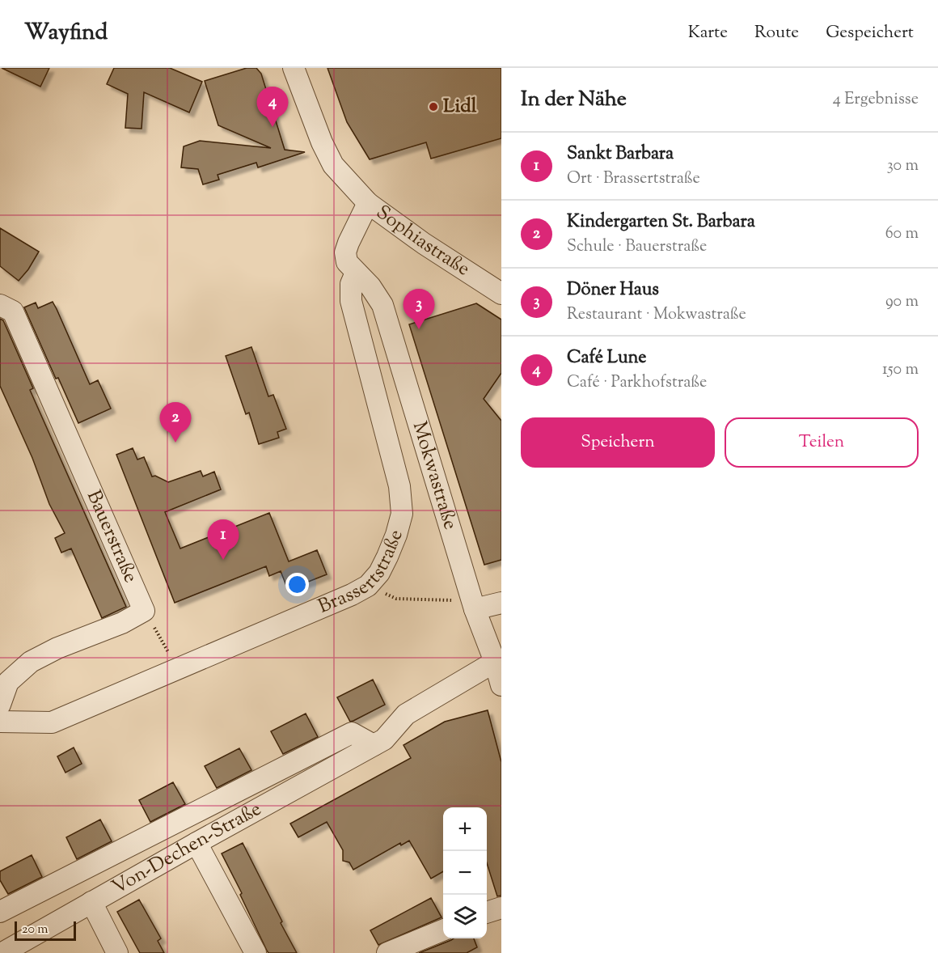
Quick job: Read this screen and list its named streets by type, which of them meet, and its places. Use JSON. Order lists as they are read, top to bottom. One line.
{"streets":{"street":["Sophiastraße","Mokwastraße","Bauerstraße","Brassertstraße","Von-Dechen-Straße"]},"crossings":[["Mokwastraße","Brassertstraße"],["Mokwastraße","Von-Dechen-Straße"]],"places":["Lidl"],"scale_bar":"20 m","page":{"header":"Wayfind","nav":["Karte","Route","Gespeichert"],"heading":["In der Nähe","4 Ergebnisse"],"pins":["4","3","2","1"],"list":[{"mark":"1","name":"Sankt Barbara","note":"Ort · Brassertstraße","value":"30 m"},{"mark":"2","name":"Kindergarten St. Barbara","note":"Schule · Bauerstraße","value":"60 m"},{"mark":"3","name":"Döner Haus","note":"Restaurant · Mokwastraße","value":"90 m"},{"mark":"4","name":"Café Lune","note":"Café · Parkhofstraße","value":"150 m"}],"buttons":["Speichern","Teilen"],"map_buttons":["+","−"],"scale":"20 m"}}
